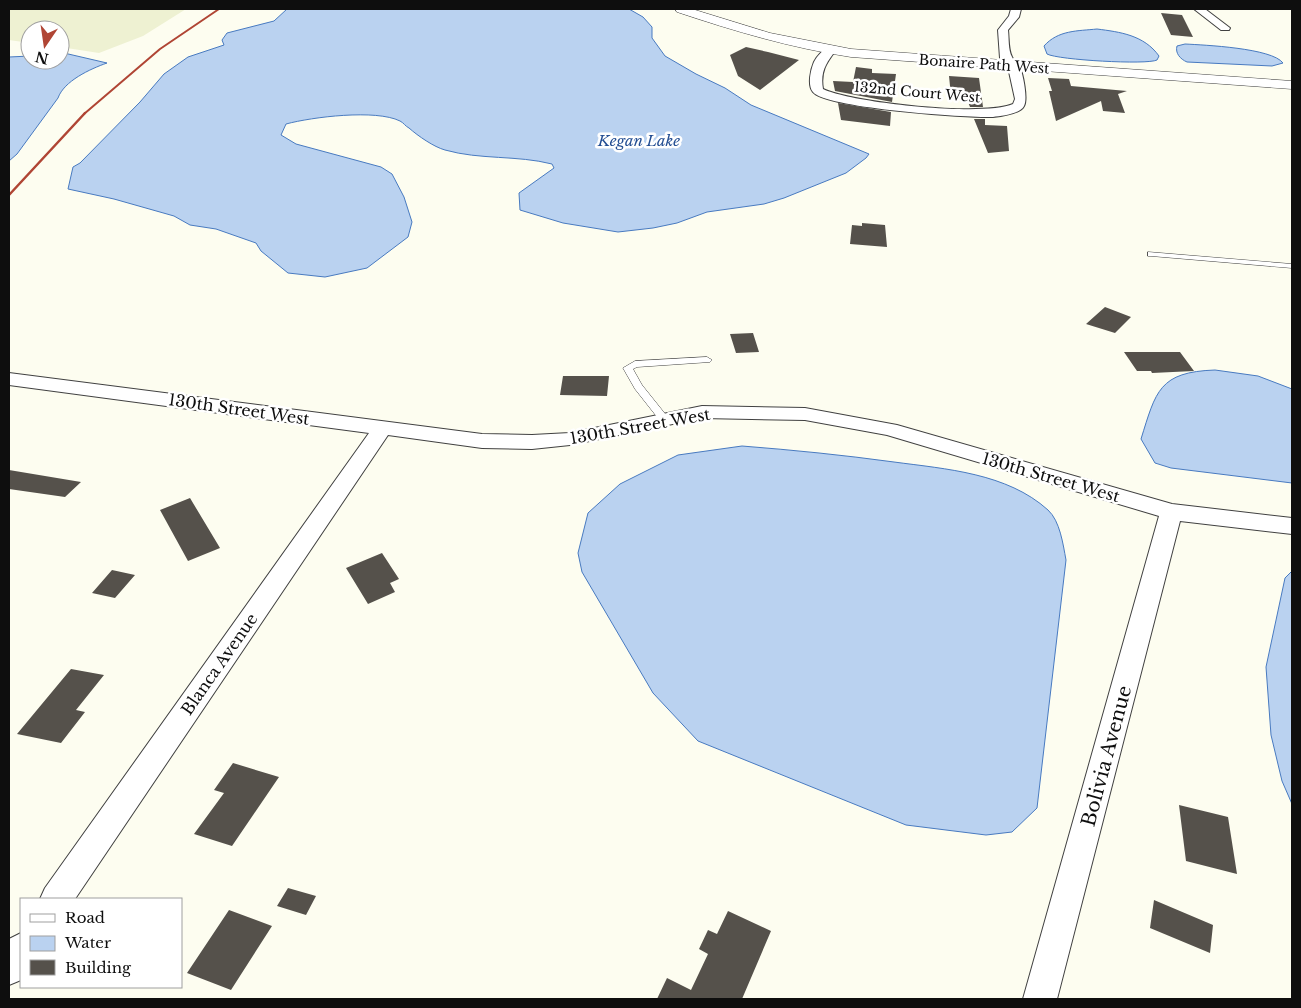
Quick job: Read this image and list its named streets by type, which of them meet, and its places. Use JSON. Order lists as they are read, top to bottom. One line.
{"streets":{"street":["Bonaire Path West","132nd Court West","130th Street West","Blanca Avenue","Bolivia Avenue"]},"crossings":[["Bonaire Path West","132nd Court West"],["130th Street West","Blanca Avenue"],["130th Street West","Bolivia Avenue"]],"water":["Kegan Lake"],"legend":["Road","Water","Building"],"north":"bottom"}
